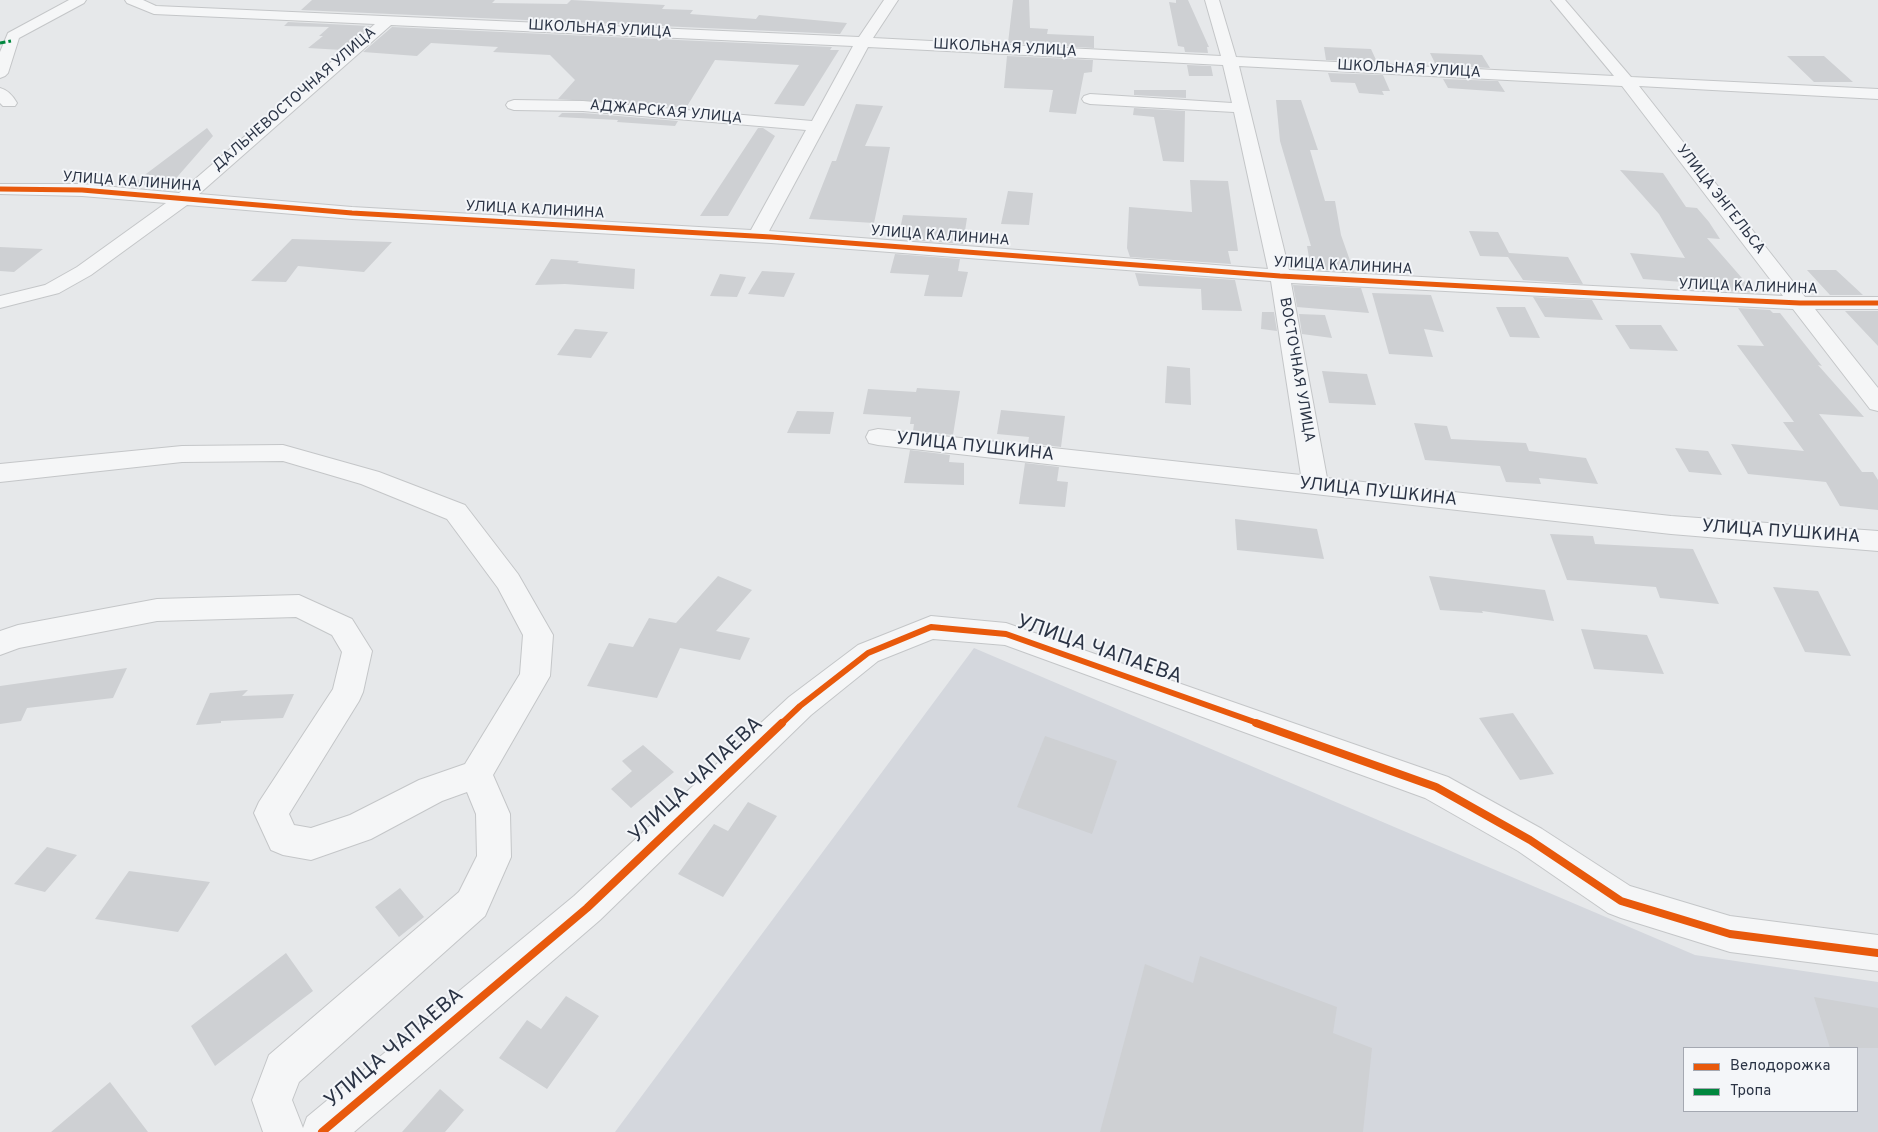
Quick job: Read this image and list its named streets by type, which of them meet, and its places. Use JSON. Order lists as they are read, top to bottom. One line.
{"streets":{"street":["ШКОЛЬНАЯ УЛИЦА","ДАЛЬНЕВОСТОЧНАЯ УЛИЦА","АДЖАРСКАЯ УЛИЦА","УЛИЦА КАЛИНИНА","УЛИЦА ЭНГЕЛЬСА","ВОСТОЧНАЯ УЛИЦА","УЛИЦА ПУШКИНА","УЛИЦА ЧАПАЕВА"]},"crossings":[["ШКОЛЬНАЯ УЛИЦА","ДАЛЬНЕВОСТОЧНАЯ УЛИЦА"],["ШКОЛЬНАЯ УЛИЦА","УЛИЦА ЭНГЕЛЬСА"],["ШКОЛЬНАЯ УЛИЦА","ВОСТОЧНАЯ УЛИЦА"],["ДАЛЬНЕВОСТОЧНАЯ УЛИЦА","УЛИЦА КАЛИНИНА"],["УЛИЦА КАЛИНИНА","УЛИЦА ЭНГЕЛЬСА"],["УЛИЦА КАЛИНИНА","ВОСТОЧНАЯ УЛИЦА"],["ВОСТОЧНАЯ УЛИЦА","УЛИЦА ПУШКИНА"]],"legend":["Велодорожка","Тропа"]}
